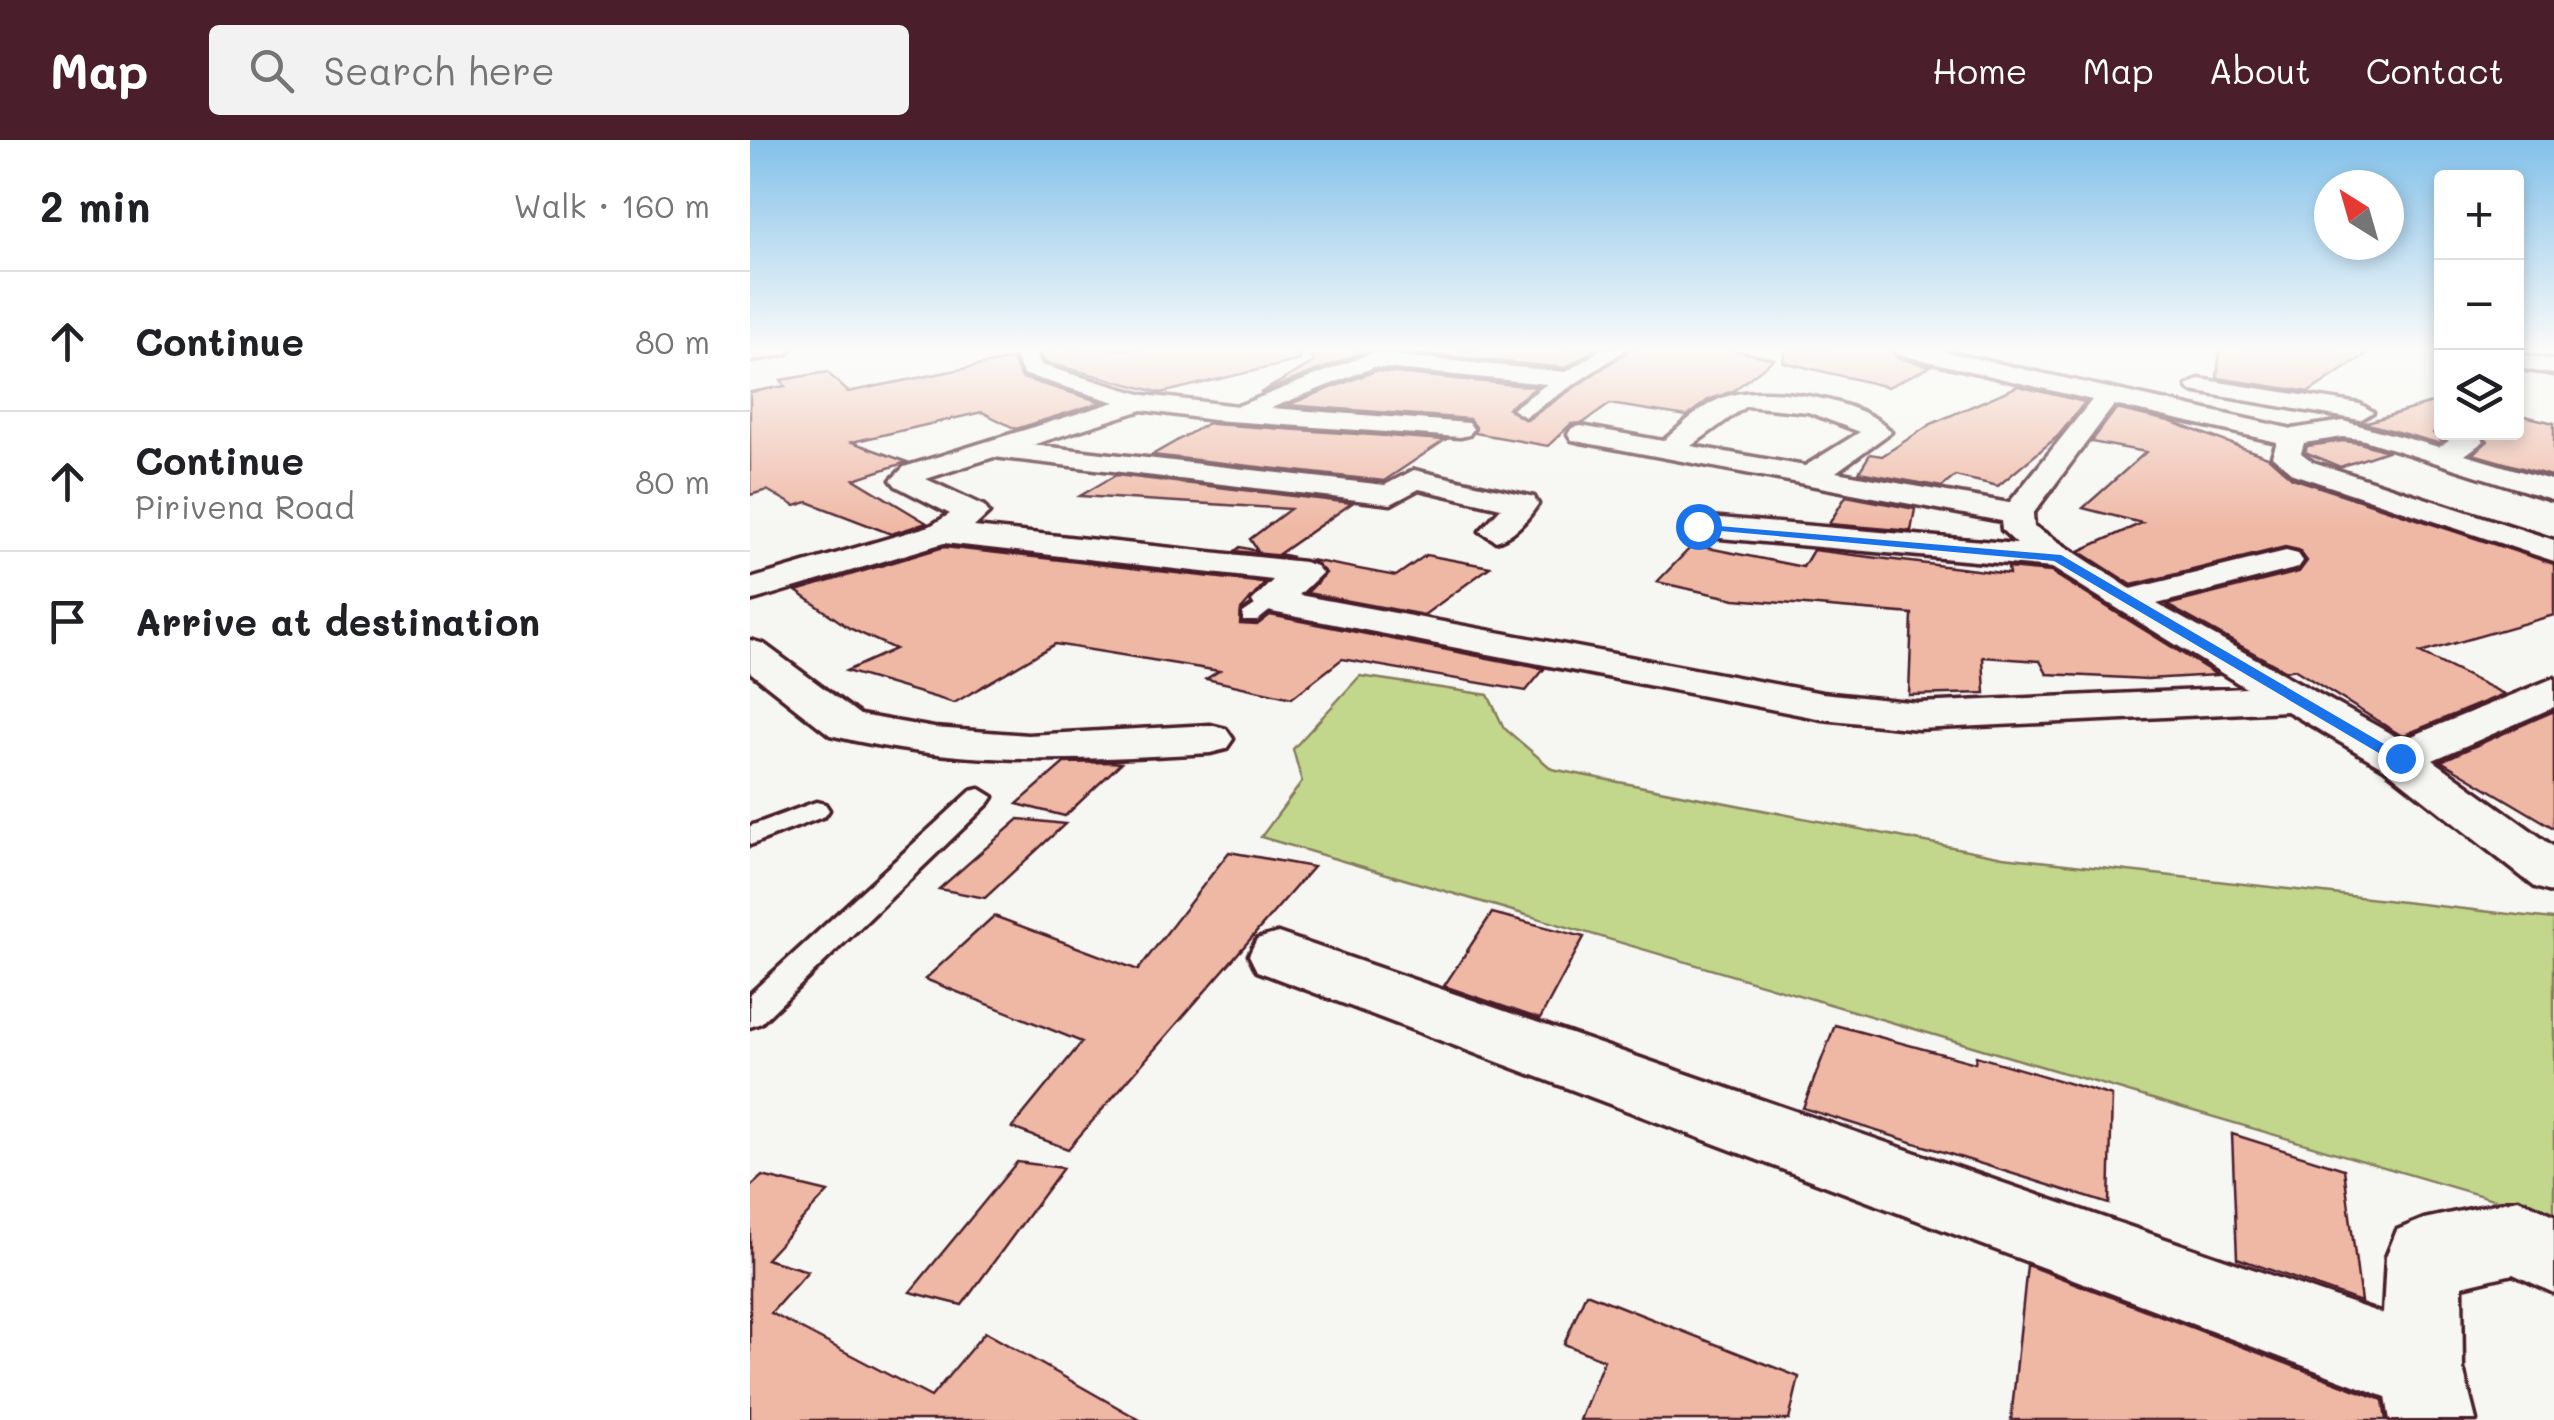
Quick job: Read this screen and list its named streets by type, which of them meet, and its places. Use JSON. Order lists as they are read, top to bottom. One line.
{"north":"top left","page":{"header":"Map","search":"Search here","nav":["Home","Map","About","Contact"],"heading":["2 min","Walk · 160 m"],"map_buttons":["+","−"],"list":[["Continue","80 m"],["Continue","Pirivena Road","80 m"],"Arrive at destination"]}}
